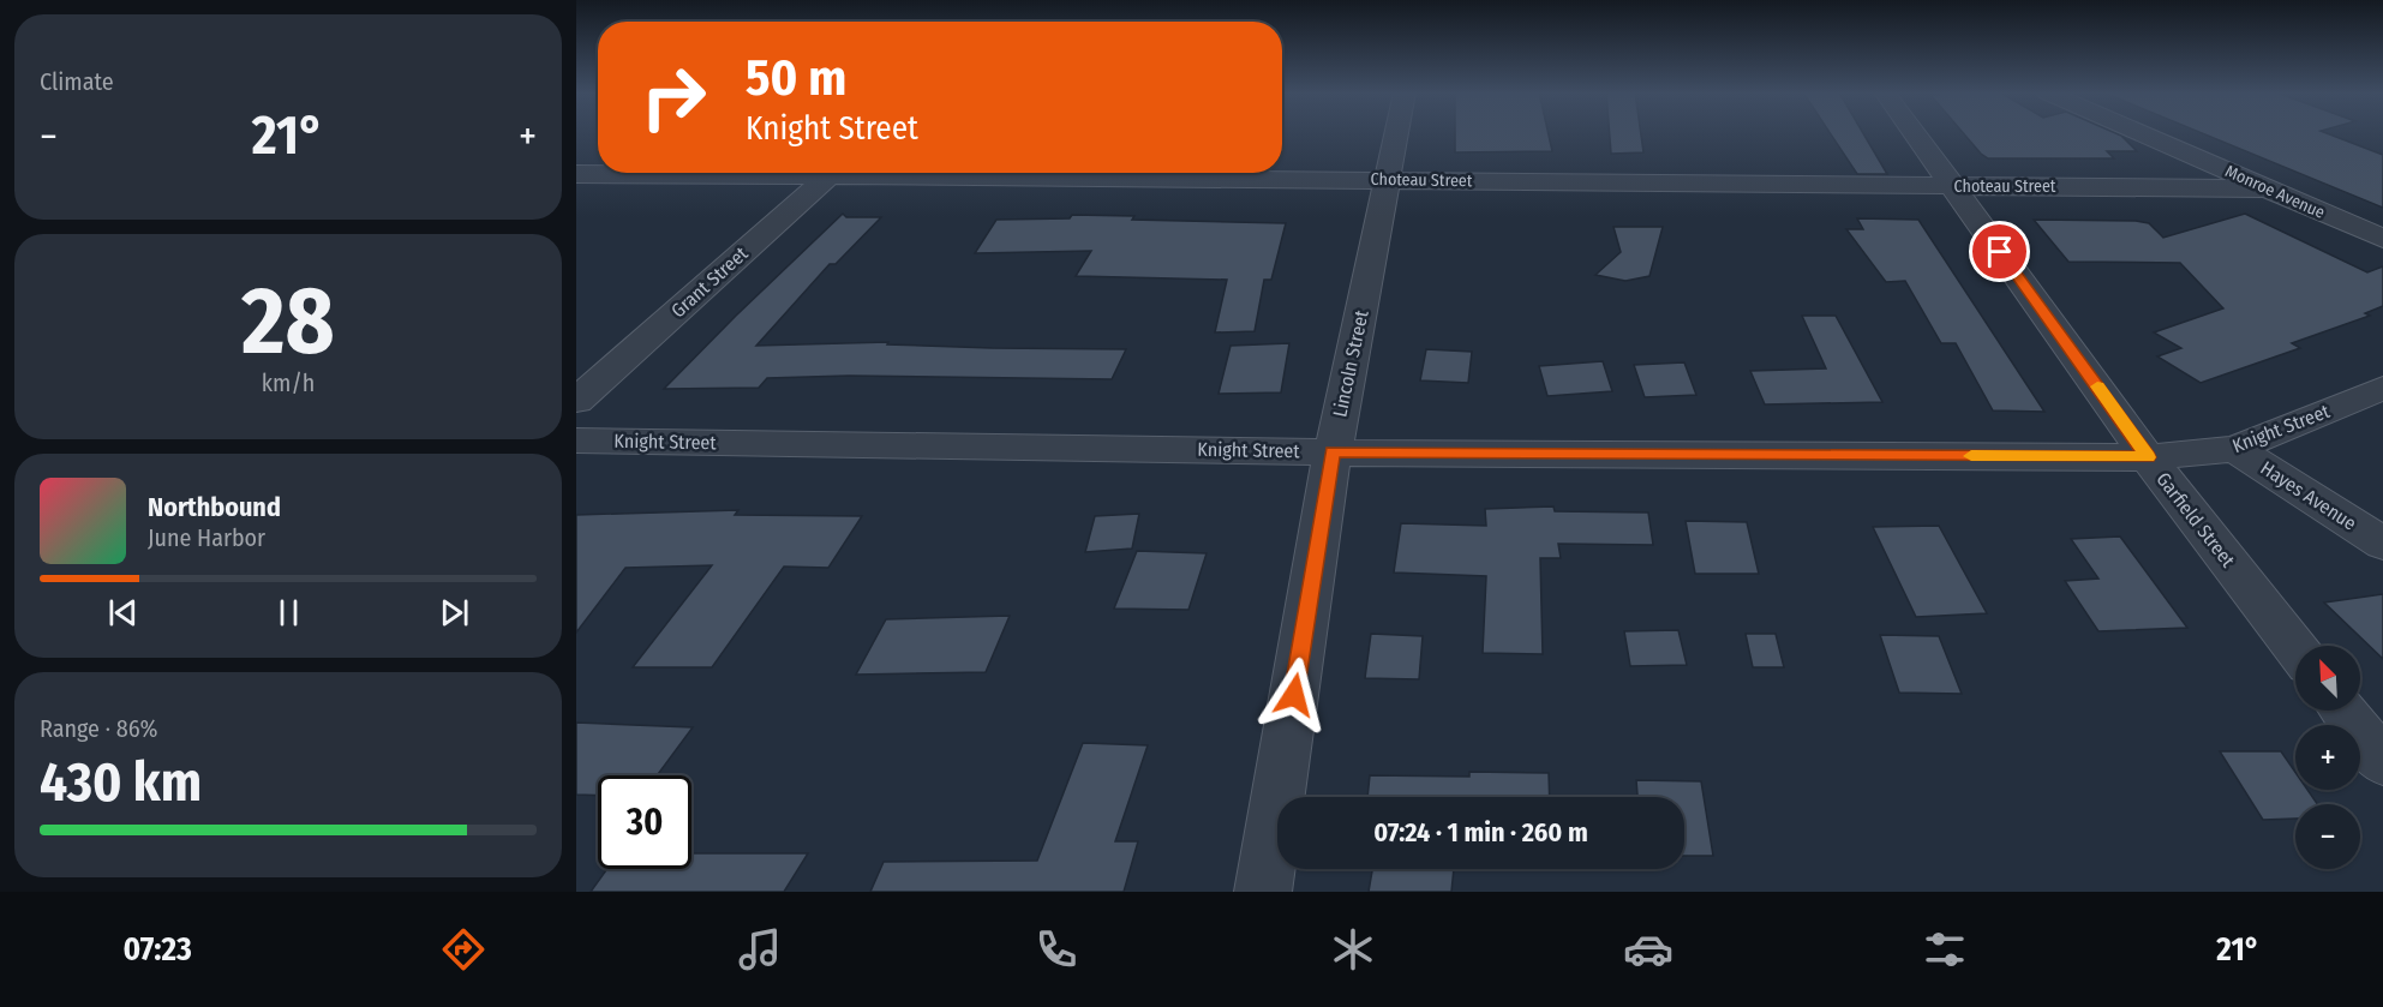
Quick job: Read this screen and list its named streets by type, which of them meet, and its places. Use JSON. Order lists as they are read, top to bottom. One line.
{"streets":{"street":["Choteau Street","Monroe Avenue","Grant Street","Lincoln Street","Knight Street","Hayes Avenue","Garfield Street"]},"crossings":[["Choteau Street","Monroe Avenue"],["Choteau Street","Lincoln Street"],["Choteau Street","Garfield Street"],["Lincoln Street","Knight Street"],["Knight Street","Hayes Avenue"],["Knight Street","Garfield Street"]],"north":"top left","page":{"tile":["Climate",["28","km/h"],["Range · 86%","430 km"]],"turn":["50 m","Knight Street"],"heat":["−","21°","+"],"song":["Northbound","June Harbor"],"map_buttons":["+","−"],"limit":"30","trip":"07:24 · 1 min · 260 m","tabs":["07:23","21°"]}}
